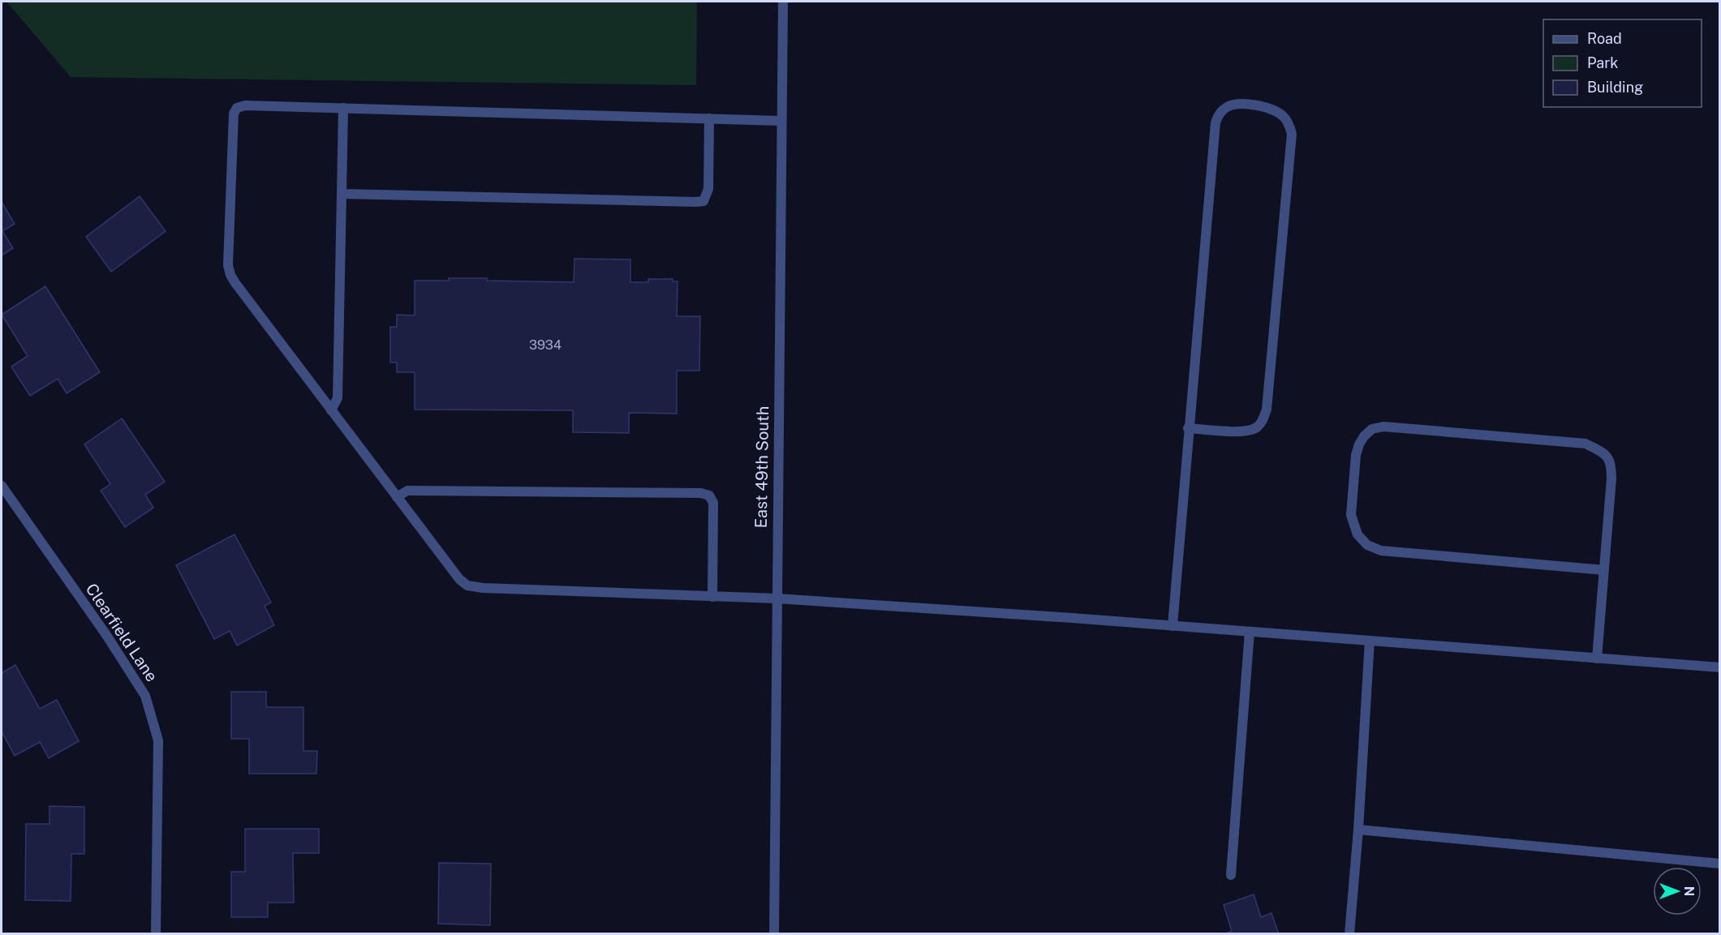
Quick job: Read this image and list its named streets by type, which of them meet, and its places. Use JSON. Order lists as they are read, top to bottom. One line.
{"streets":{"street":["East 49th South","Clearfield Lane"]},"house_numbers":["3934"],"legend":["Road","Park","Building"],"north":"right"}
